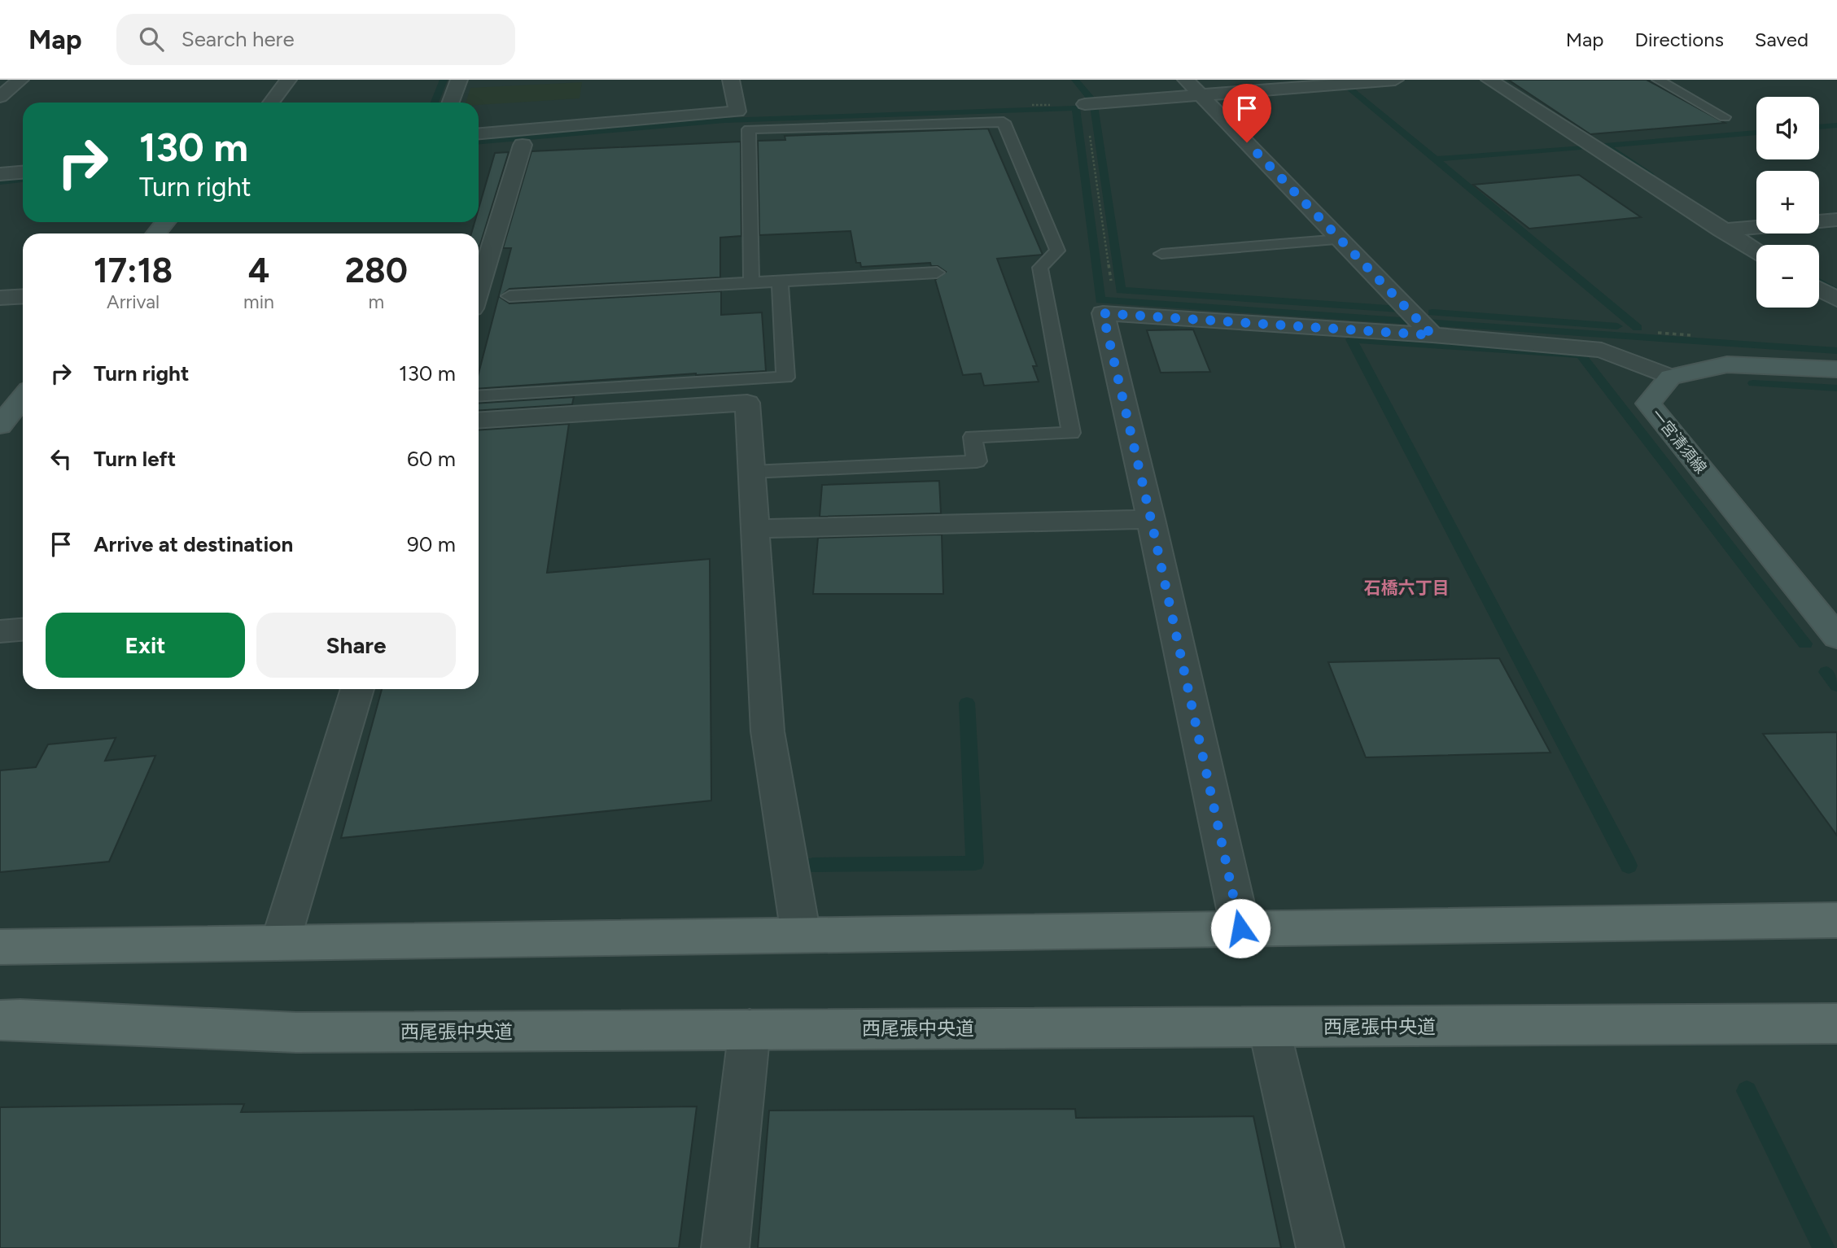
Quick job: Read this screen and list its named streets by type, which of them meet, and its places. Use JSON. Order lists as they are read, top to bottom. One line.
{"streets":{"main road":["一宮清須線","西尾張中央道"]},"districts":["石橋六丁目"],"page":{"header":"Map","search":"Search here","nav":["Map","Directions","Saved"],"map_buttons":["+","−"],"turn":["130 m","Turn right"],"eta":["17:18","Arrival","4","min","280","m"],"list":[{"name":"Turn right","value":"130 m"},{"name":"Turn left","value":"60 m"},{"name":"Arrive at destination","value":"90 m"}],"buttons":["Exit","Share"]}}
